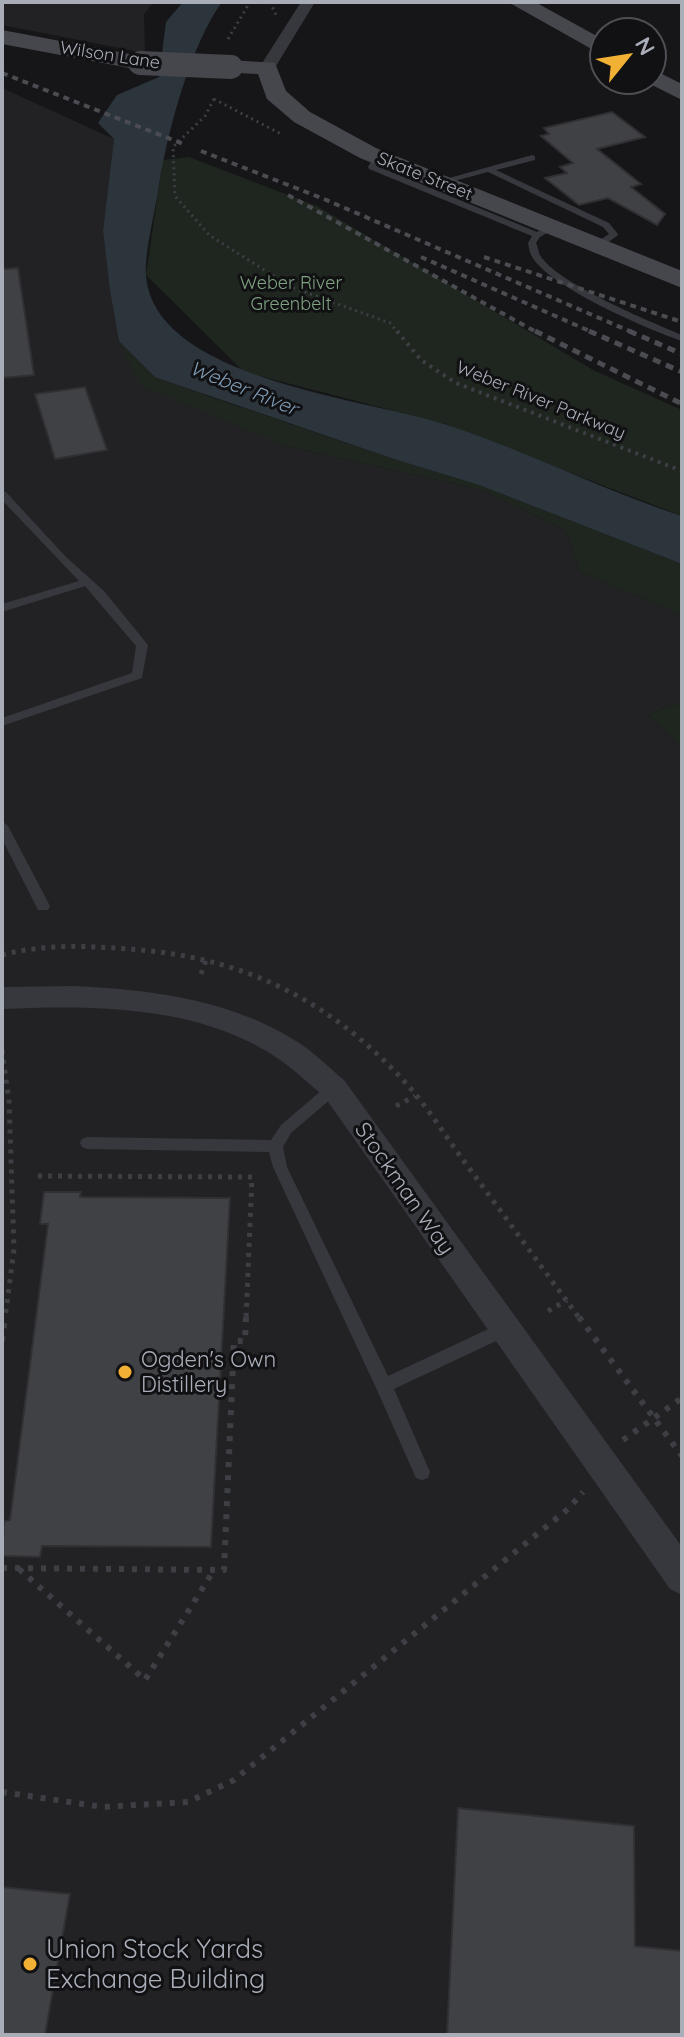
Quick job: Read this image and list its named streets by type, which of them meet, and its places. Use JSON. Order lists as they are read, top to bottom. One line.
{"streets":{"street":["Wilson Lane","Skate Street","Stockman Way"],"path":["Weber River Parkway"]},"crossings":[["Wilson Lane","Skate Street"]],"water":["Weber River"],"parks":["Weber River Greenbelt"],"places":["Ogden's Own Distillery","Union Stock Yards Exchange Building"],"north":"top right"}
